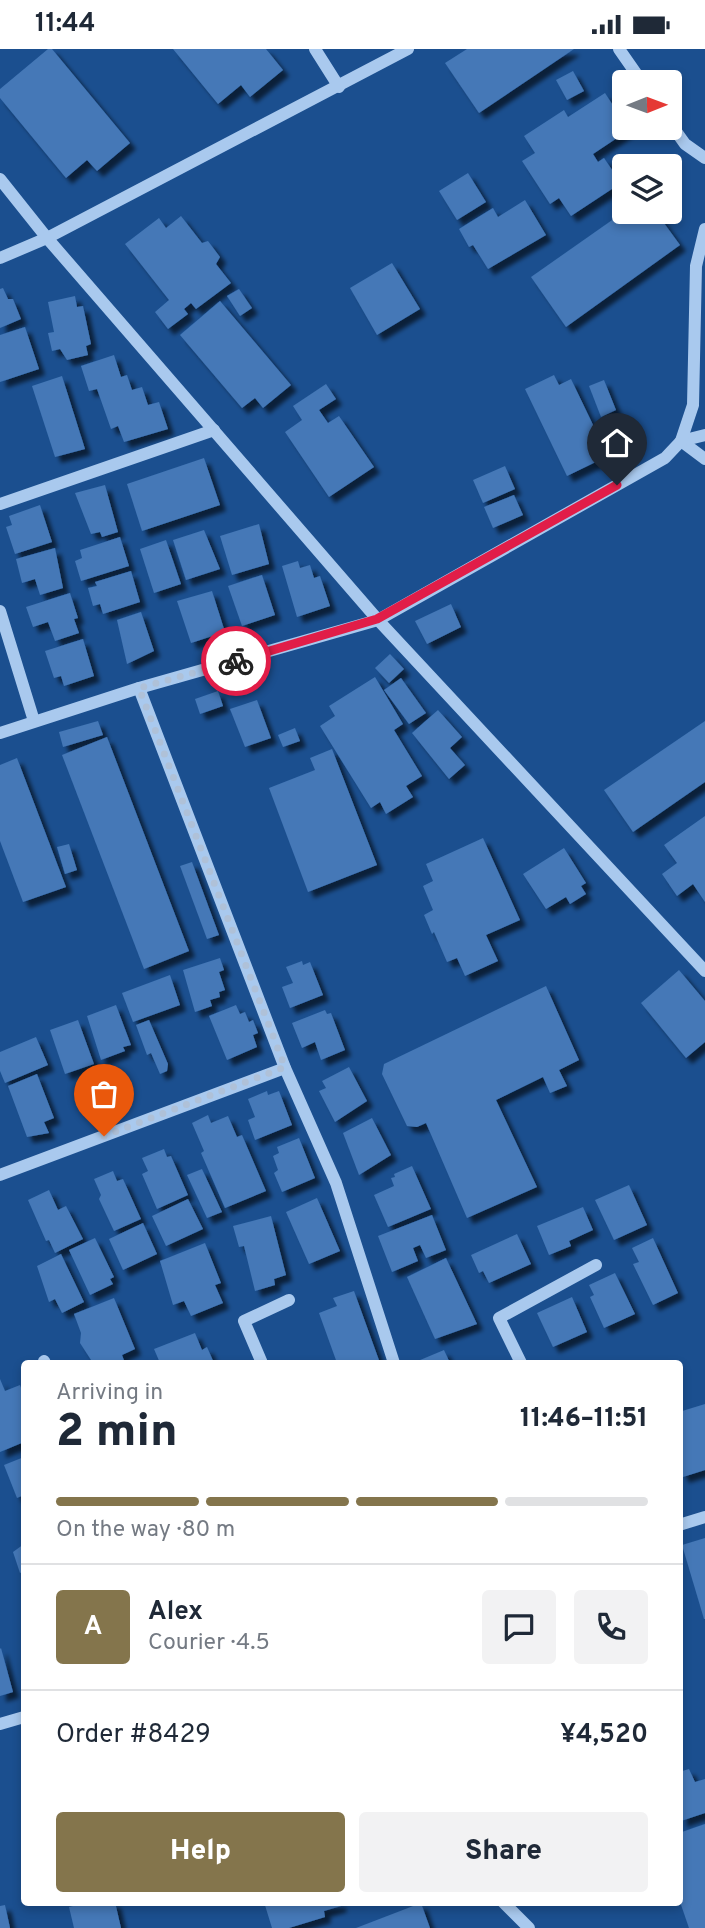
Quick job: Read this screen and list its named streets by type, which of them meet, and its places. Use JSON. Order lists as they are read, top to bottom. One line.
{"north":"right","page":{"status":"11:44","heading":["2 min","Arriving in","11:46–11:51"],"panel":["Alex","Courier · 4.5","Order #8429","¥4,520"],"bar":"On the way · 80 m","round":"A","buttons":["Help","Share"]}}
